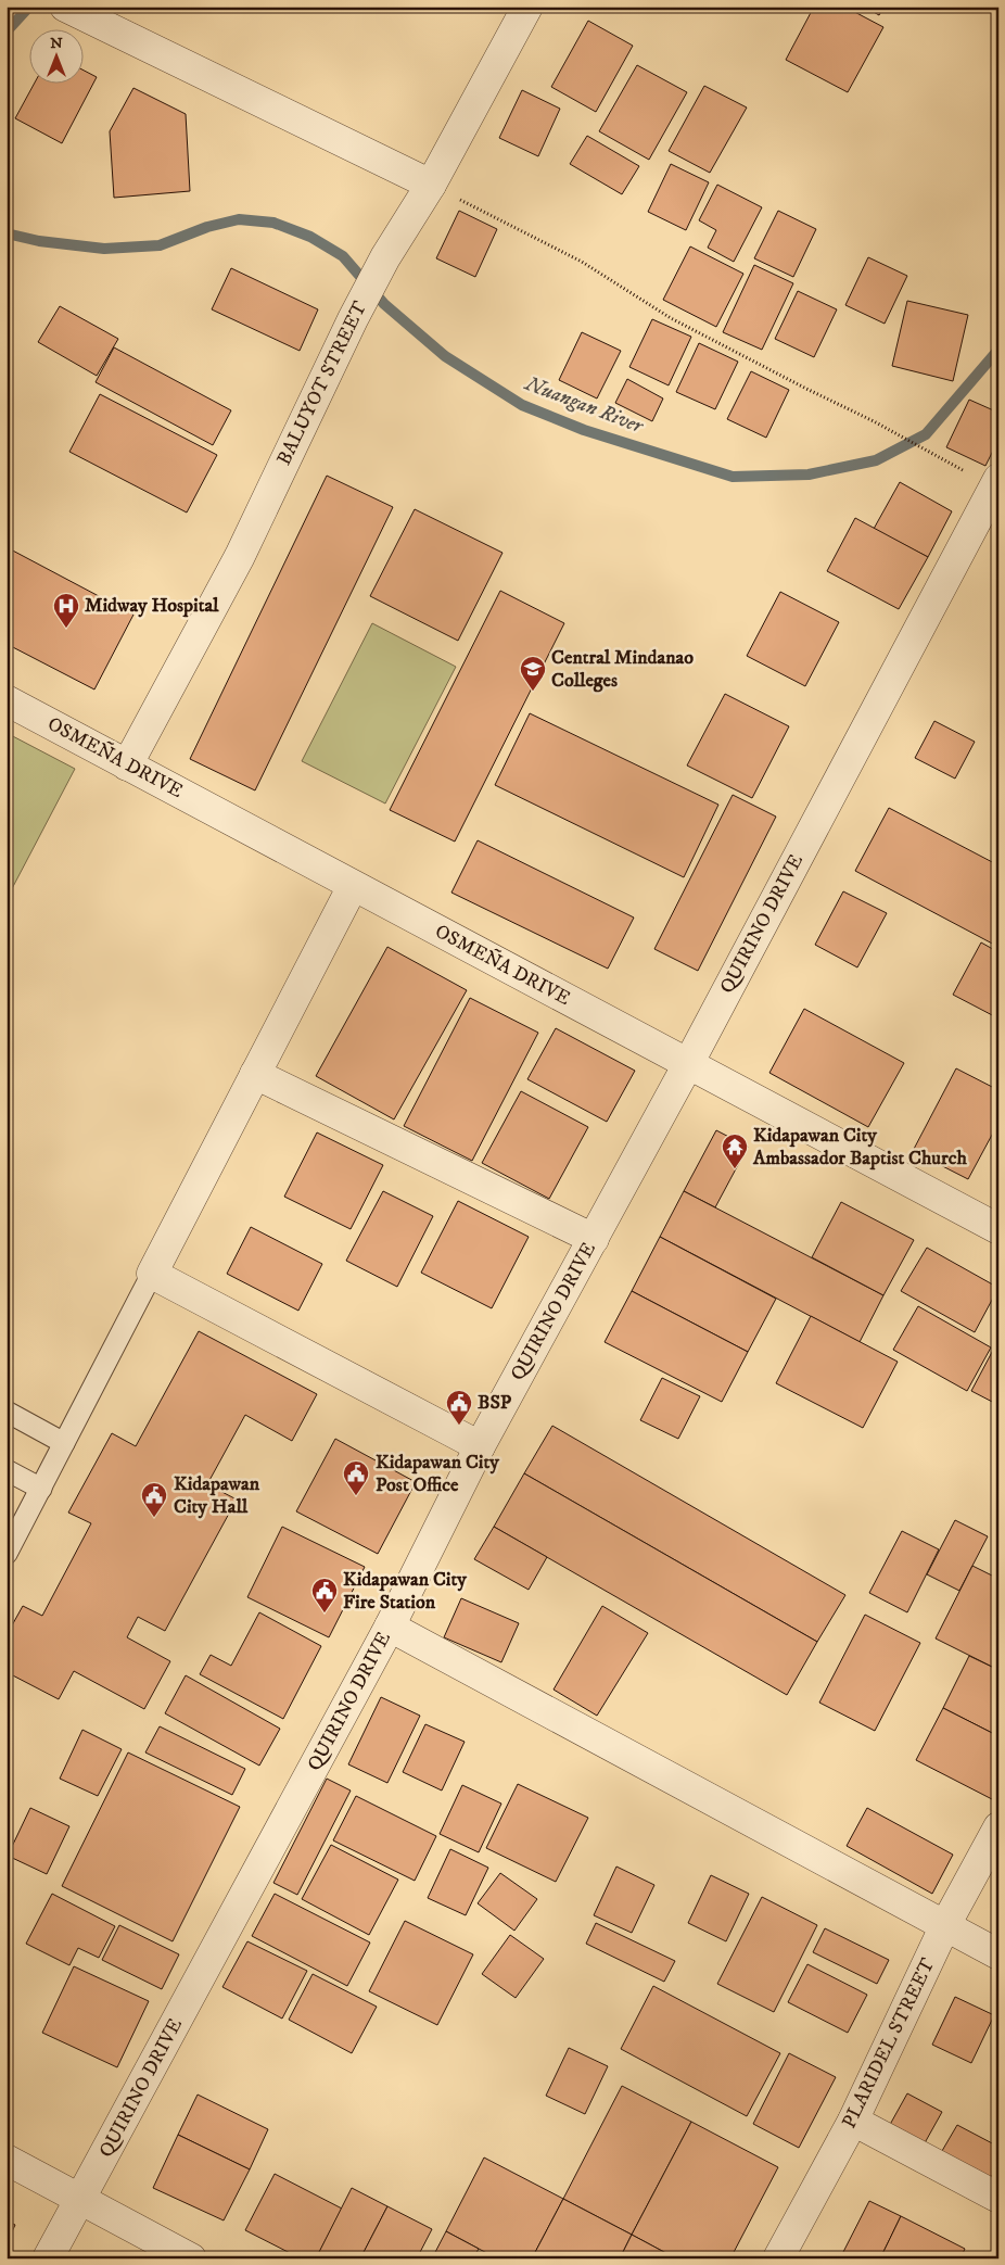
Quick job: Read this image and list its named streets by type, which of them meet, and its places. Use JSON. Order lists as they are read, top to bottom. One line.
{"streets":{"street":["BALUYOT STREET","OSMEÑA DRIVE","QUIRINO DRIVE","PLARIDEL STREET"]},"crossings":[["BALUYOT STREET","OSMEÑA DRIVE"],["OSMEÑA DRIVE","QUIRINO DRIVE"]],"water":["Nuangan River"],"places":{"hospital":["Midway Hospital"],"school or university":["Central Mindanao Colleges"],"temple":["Kidapawan City Ambassador Baptist Church"],"public building":["BSP","Kidapawan City Post Office","Kidapawan City Hall","Kidapawan City Fire Station"]},"north":"top"}
